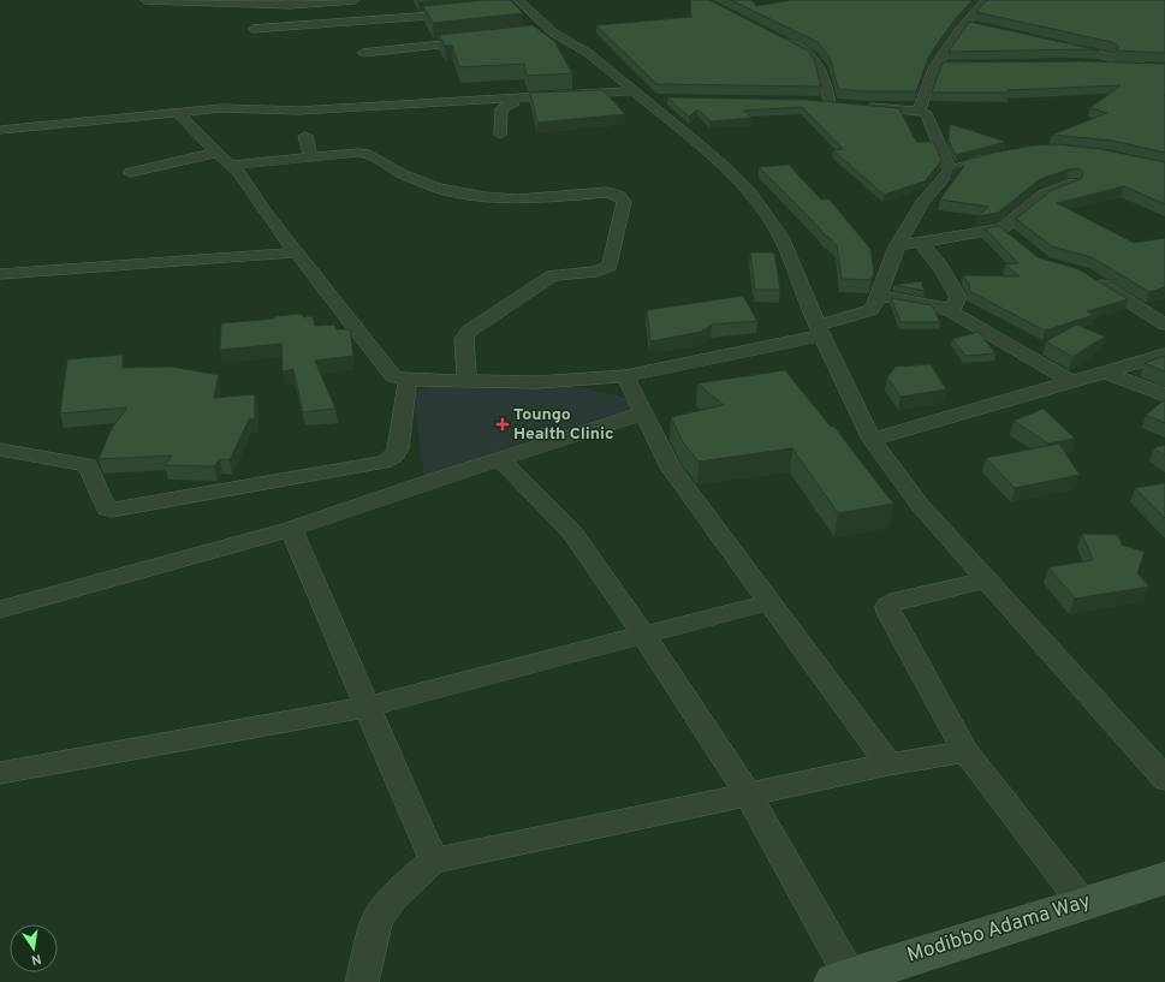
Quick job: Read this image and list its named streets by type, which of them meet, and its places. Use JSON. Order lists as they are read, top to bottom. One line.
{"streets":{"main road":["Modibbo Adama Way"]},"places":{"health":["Toungo Health Clinic"]},"north":"bottom"}
